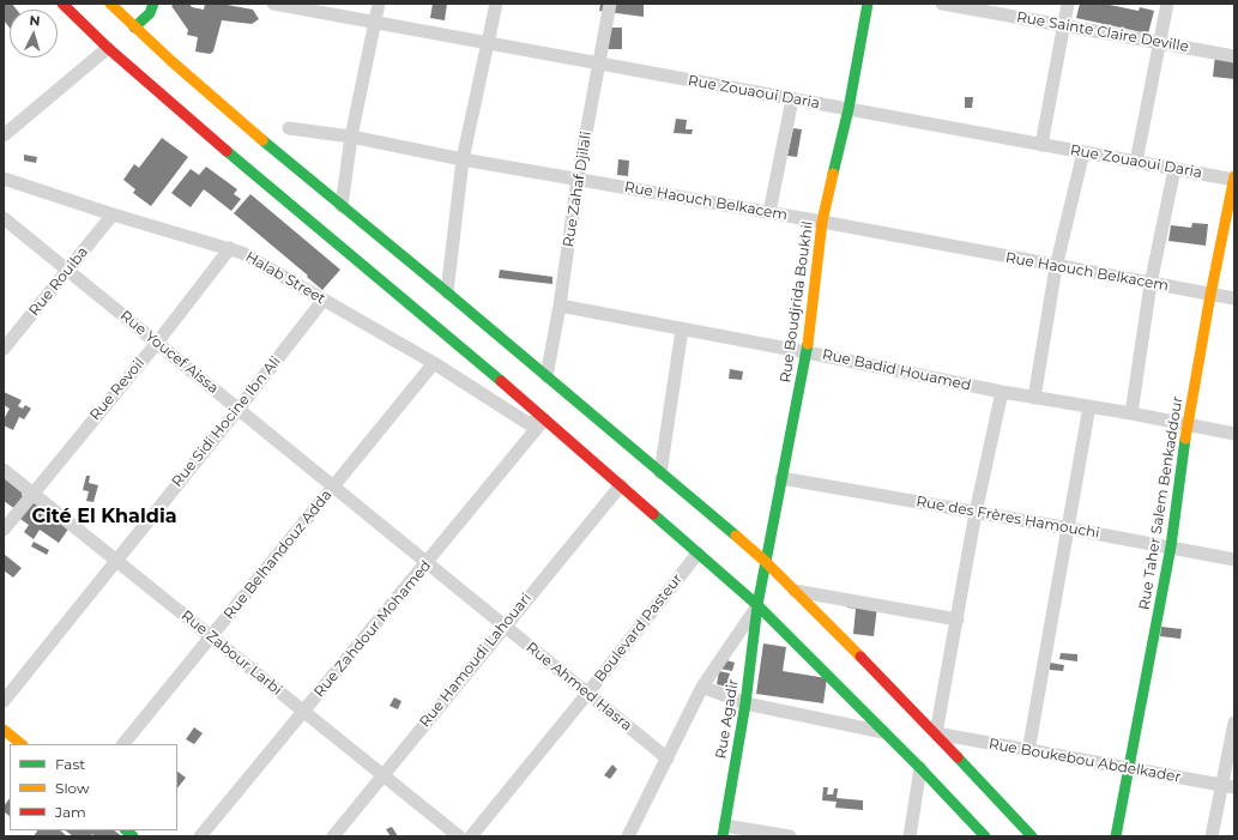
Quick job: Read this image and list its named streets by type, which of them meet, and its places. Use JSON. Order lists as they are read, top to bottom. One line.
{"streets":{"main road":["Rue Boudjrida Boukhil","Rue Taher Salem Benkaddour","Rue Agadir"],"street":["Rue Sainte Claire Deville","Rue Zouaoui Daria","Rue Zahaf Djilali","Rue Haouch Belkacem","Halab Street","Rue Rouiba","Rue Youcef Aissa","Rue Badid Houamed","Rue Revoil","Rue Sidi Hocine Ibn Ali","Rue des Frères Hamouchi","Rue Belhandouz Adda","Boulevard Pasteur","Rue Zahdour Mohamed","Rue Zabour Larbi","Rue Hamoudi Lahouari","Rue Ahmed Hasra","Rue Boukebou Abdelkader"]},"crossings":[["Rue Zouaoui Daria","Rue Zahaf Djilali"],["Rue Zouaoui Daria","Rue Boudjrida Boukhil"],["Rue Zouaoui Daria","Rue Taher Salem Benkaddour"],["Rue Zahaf Djilali","Rue Haouch Belkacem"],["Rue Zahaf Djilali","Rue Badid Houamed"],["Rue Haouch Belkacem","Rue Boudjrida Boukhil"],["Rue Haouch Belkacem","Rue Taher Salem Benkaddour"],["Halab Street","Rue Rouiba"],["Halab Street","Rue Revoil"],["Halab Street","Rue Sidi Hocine Ibn Ali"],["Halab Street","Rue Belhandouz Adda"],["Halab Street","Rue Zahdour Mohamed"],["Rue Rouiba","Rue Youcef Aissa"],["Rue Boudjrida Boukhil","Rue Badid Houamed"],["Rue Boudjrida Boukhil","Rue des Frères Hamouchi"],["Rue Boudjrida Boukhil","Rue Agadir"],["Rue Youcef Aissa","Rue Revoil"],["Rue Youcef Aissa","Rue Sidi Hocine Ibn Ali"],["Rue Youcef Aissa","Rue Belhandouz Adda"],["Rue Youcef Aissa","Rue Ahmed Hasra"],["Rue Badid Houamed","Rue Taher Salem Benkaddour"],["Rue Revoil","Rue Zabour Larbi"],["Rue Sidi Hocine Ibn Ali","Rue Zabour Larbi"],["Rue Taher Salem Benkaddour","Rue des Frères Hamouchi"],["Rue Taher Salem Benkaddour","Rue Boukebou Abdelkader"],["Rue Belhandouz Adda","Rue Zabour Larbi"],["Rue Belhandouz Adda","Rue Ahmed Hasra"],["Boulevard Pasteur","Rue Ahmed Hasra"],["Rue Zahdour Mohamed","Rue Zabour Larbi"],["Rue Zahdour Mohamed","Rue Ahmed Hasra"],["Rue Zabour Larbi","Rue Hamoudi Lahouari"],["Rue Hamoudi Lahouari","Rue Ahmed Hasra"]],"districts":["Cité El Khaldia"],"legend":["Fast","Slow","Jam"],"north":"top"}
